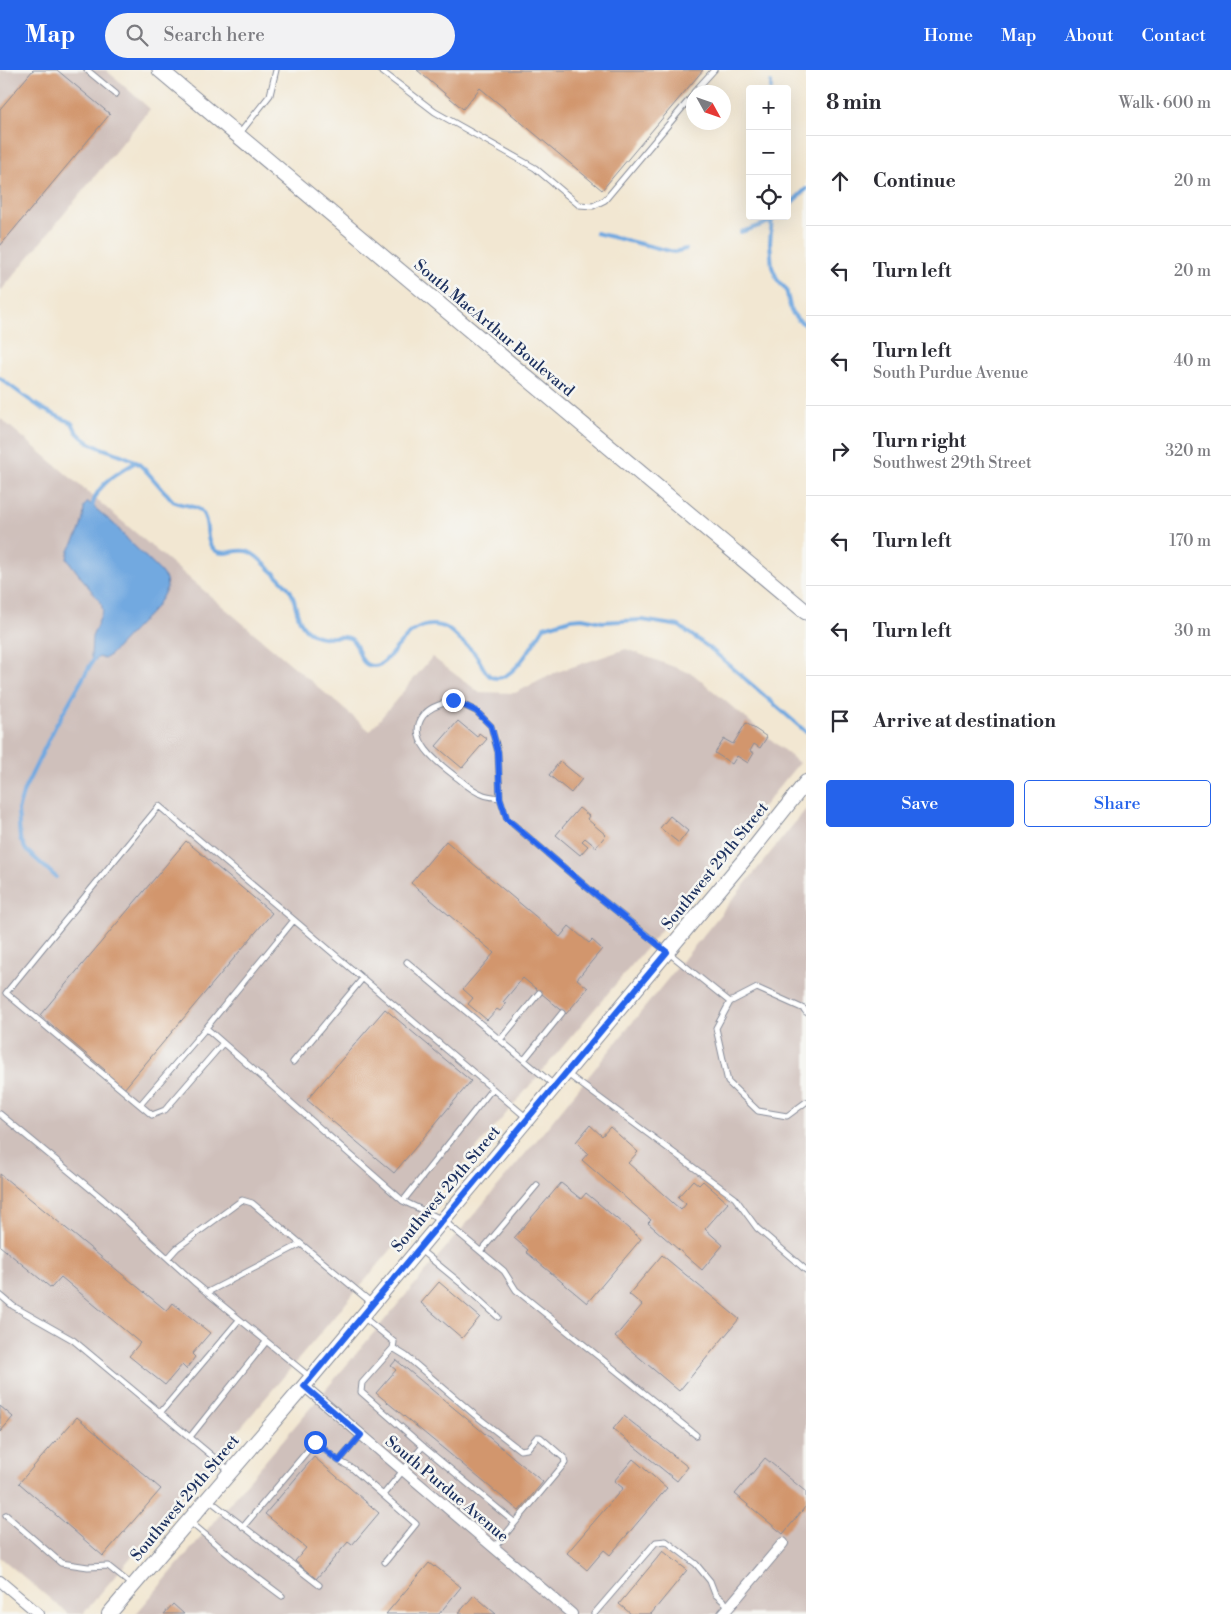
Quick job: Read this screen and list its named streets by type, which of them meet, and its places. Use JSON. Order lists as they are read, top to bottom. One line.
{"streets":{"main road":["South MacArthur Boulevard"],"street":["Southwest 29th Street","South Purdue Avenue"]},"crossings":[["Southwest 29th Street","South Purdue Avenue"]],"north":"bottom right","page":{"header":"Map","search":"Search here","nav":["Home","Map","About","Contact"],"heading":["8 min","Walk · 600 m"],"map_buttons":["+","−"],"list":[["Continue","20 m"],["Turn left","20 m"],["Turn left","South Purdue Avenue","40 m"],["Turn right","Southwest 29th Street","320 m"],["Turn left","170 m"],["Turn left","30 m"],"Arrive at destination"],"buttons":["Save","Share"]}}
